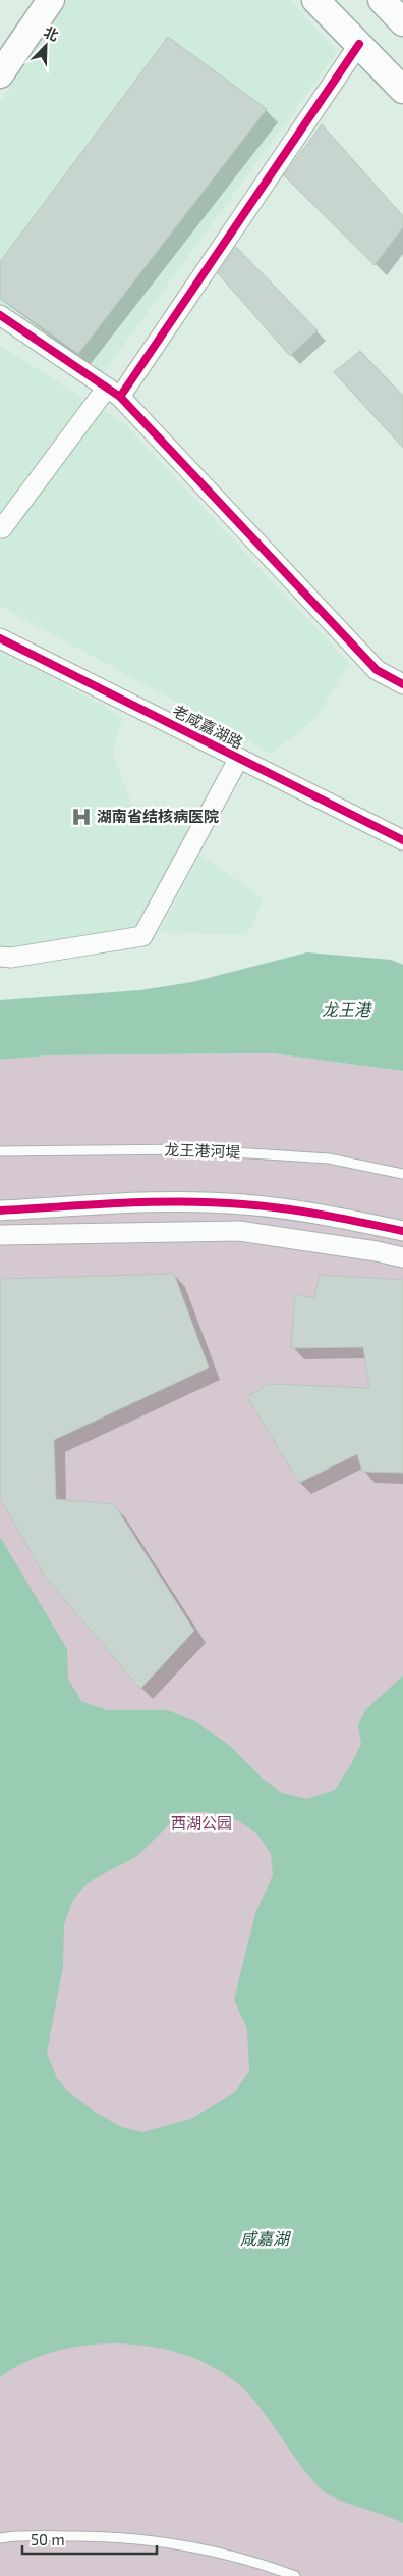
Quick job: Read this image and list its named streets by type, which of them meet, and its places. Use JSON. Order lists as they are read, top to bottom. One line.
{"streets":{"street":["老咸嘉湖路"],"lane":["龙王港河堤"]},"water":["龙王港","咸嘉湖"],"parks":["西湖公园"],"places":{"hospital":["湖南省结核病医院"]},"scale_bar":"50 m","north":"top right"}
